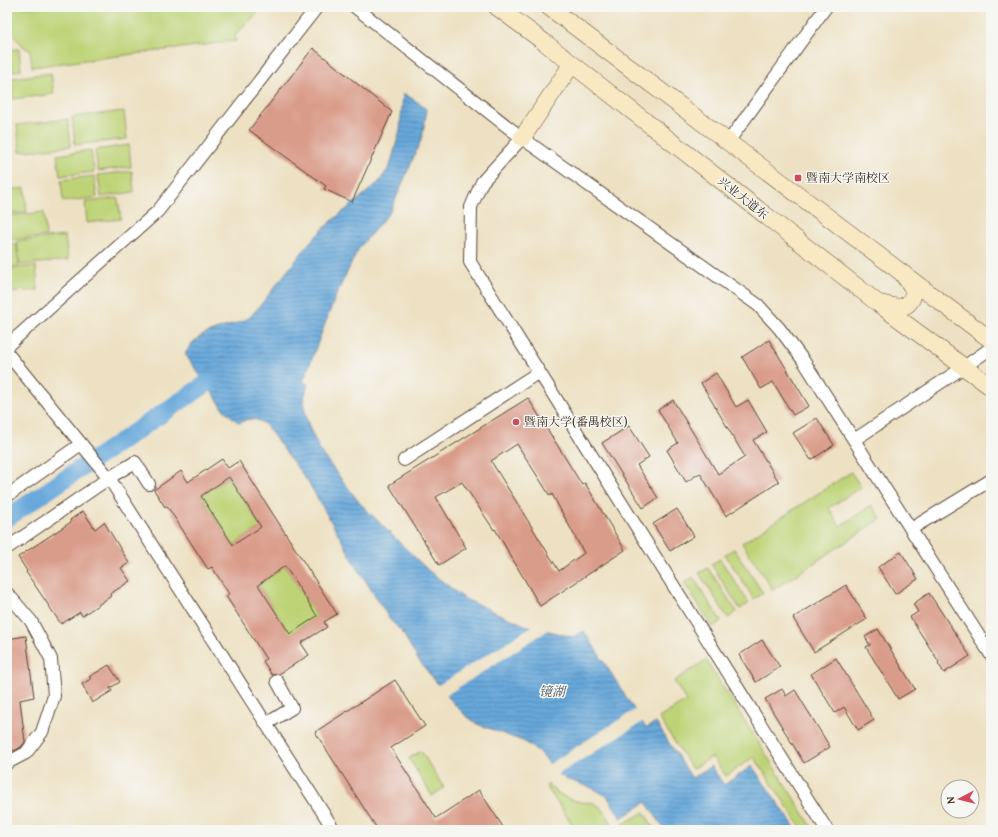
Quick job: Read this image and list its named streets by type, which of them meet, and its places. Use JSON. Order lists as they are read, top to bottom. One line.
{"streets":{"main road":["兴业大道东"]},"water":["镜湖"],"places":{"transit":["暨南大学南校区"],"other":["暨南大学(番禺校区)"]},"north":"left"}
